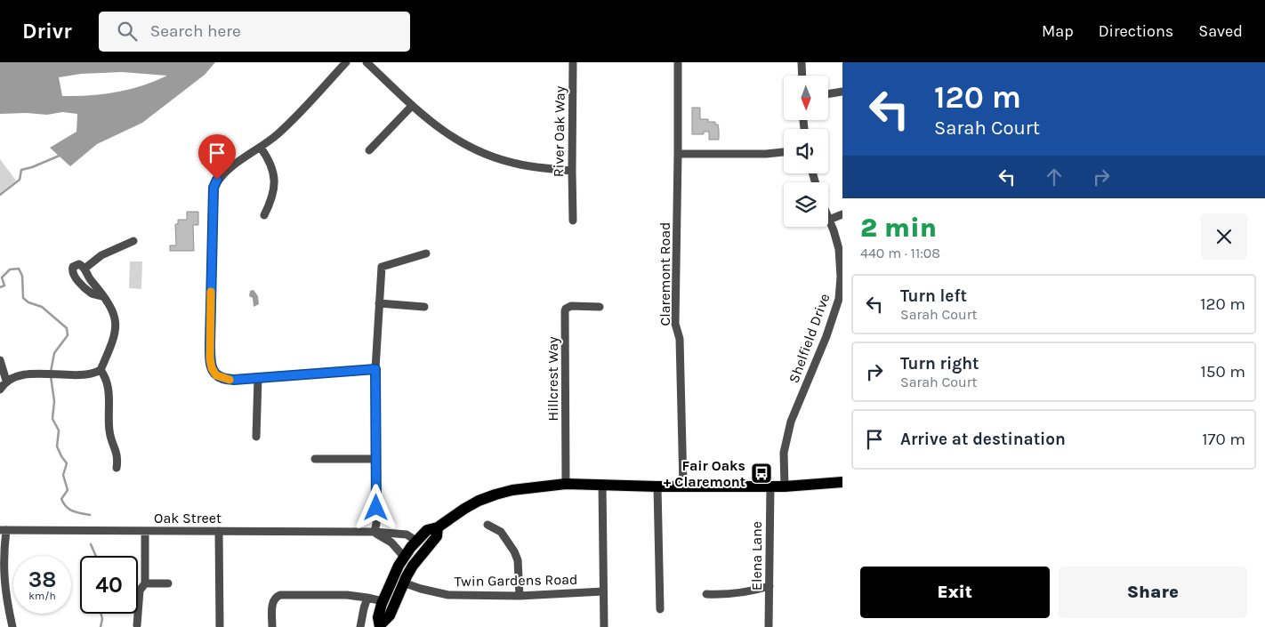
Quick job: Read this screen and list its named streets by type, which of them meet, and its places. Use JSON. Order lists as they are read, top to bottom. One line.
{"streets":{"street":["River Oak Way","Claremont Road","Shelfield Drive","Hillcrest Way","Oak Street","Elena Lane","Twin Gardens Road"]},"places":{"bus stop":["Fair Oaks + Claremont"]},"north":"bottom","page":{"header":"Drivr","search":"Search here","nav":["Map","Directions","Saved"],"turn":["120 m","Sarah Court"],"heading":["2 min","440 m · 11:08"],"list":[{"name":"Turn left","note":"Sarah Court","value":"120 m"},{"name":"Turn right","note":"Sarah Court","value":"150 m"},{"name":"Arrive at destination","value":"170 m"}],"speed":"38 km/h","limit":"40","buttons":["Exit","Share"]}}
